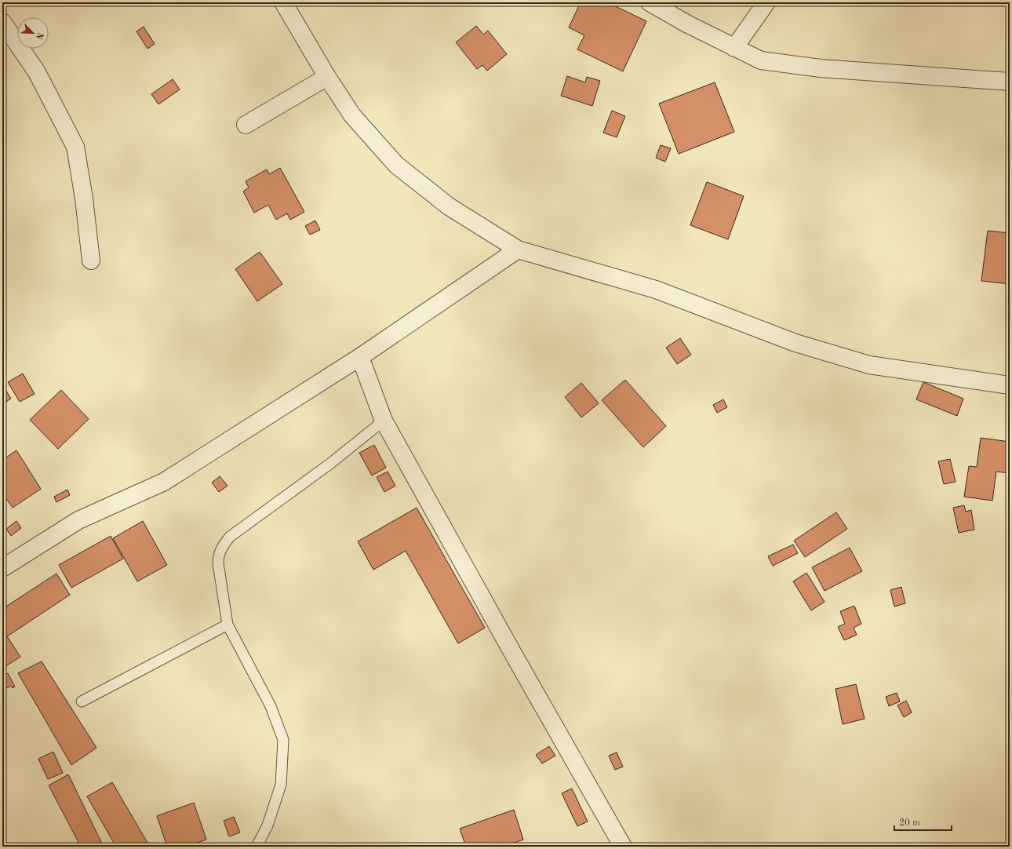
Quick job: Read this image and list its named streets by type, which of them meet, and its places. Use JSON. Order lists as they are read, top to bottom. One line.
{"scale_bar":"20 m","north":"bottom right"}
